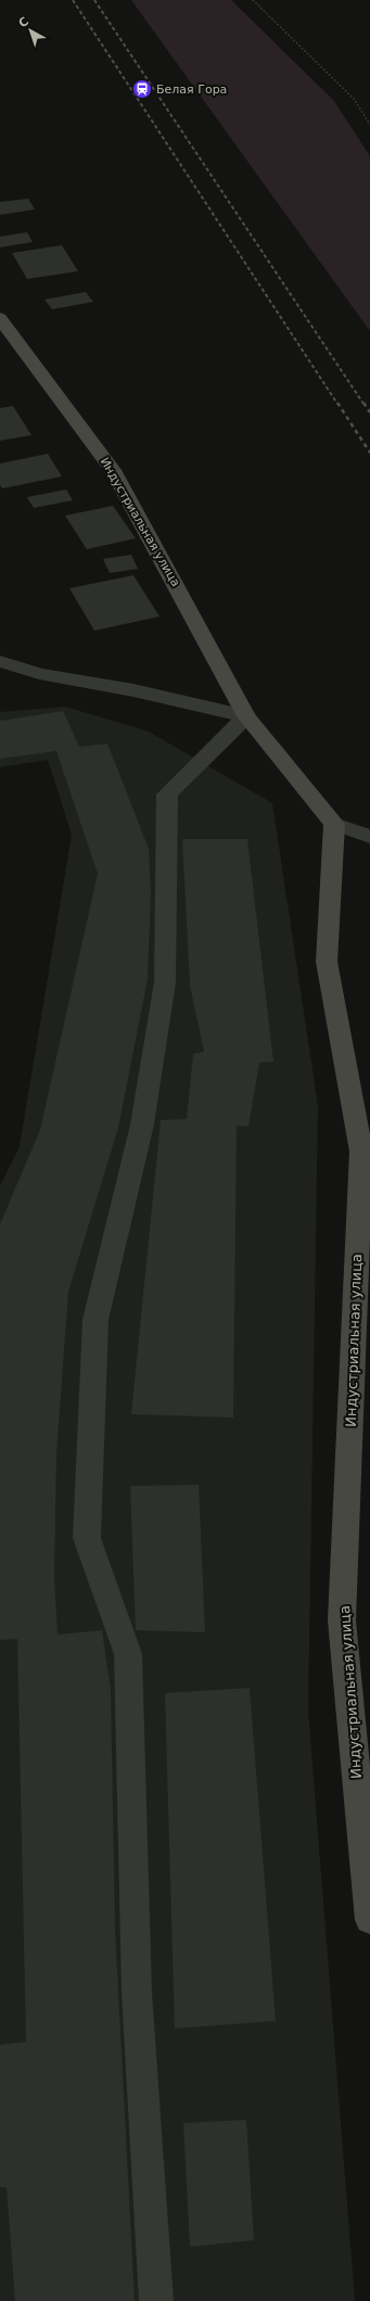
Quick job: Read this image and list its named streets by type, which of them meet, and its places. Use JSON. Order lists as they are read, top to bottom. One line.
{"streets":{"street":["Индустриальная улица"]},"places":{"station":["Белая Гора"]},"north":"top left"}
